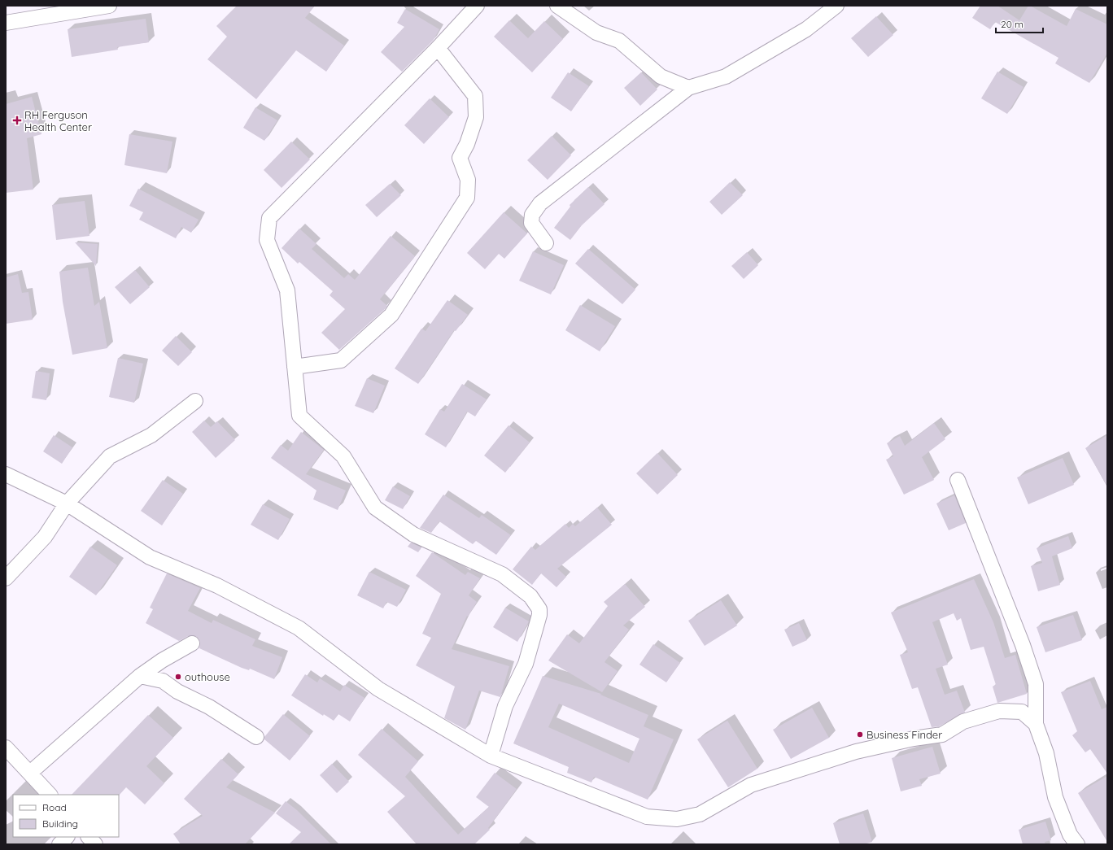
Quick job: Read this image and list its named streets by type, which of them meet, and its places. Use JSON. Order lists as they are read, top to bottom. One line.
{"places":{"health":["RH Ferguson Health Center"],"other":["outhouse","Business Finder"]},"legend":["Road","Building"],"scale_bar":"20 m"}
